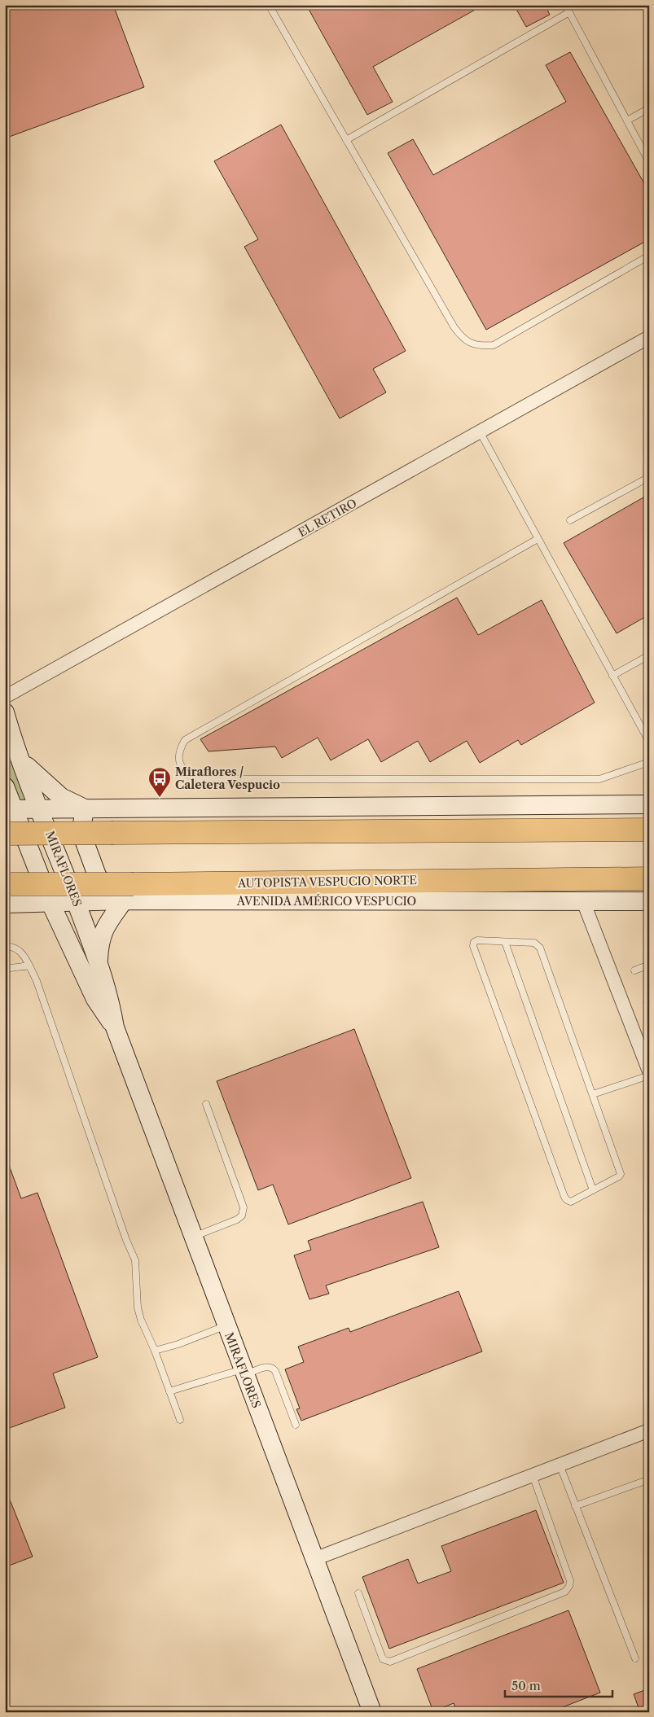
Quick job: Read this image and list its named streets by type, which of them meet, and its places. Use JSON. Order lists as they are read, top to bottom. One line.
{"streets":{"highway":["AUTOPISTA VESPUCIO NORTE"],"main road":["MIRAFLORES","AVENIDA AMÉRICO VESPUCIO"],"street":["EL RETIRO"]},"crossings":[["MIRAFLORES","AVENIDA AMÉRICO VESPUCIO"],["AUTOPISTA VESPUCIO NORTE","AVENIDA AMÉRICO VESPUCIO"]],"places":{"bus stop":["Miraflores / Caletera Vespucio"]},"scale_bar":"50 m"}
